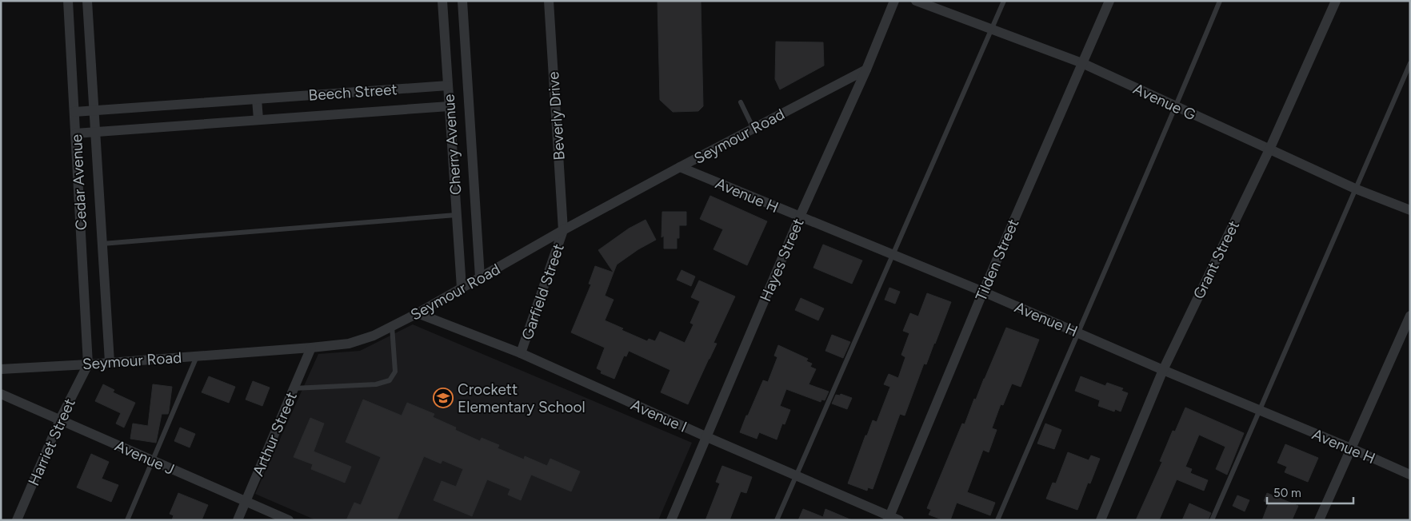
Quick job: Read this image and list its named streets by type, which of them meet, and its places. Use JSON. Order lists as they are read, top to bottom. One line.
{"streets":{"street":["Beech Street","Avenue G","Beverly Drive","Seymour Road","Cherry Avenue","Cedar Avenue","Avenue H","Hayes Street","Tilden Street","Grant Street","Garfield Street","Avenue I","Arthur Street","Harriet Street","Avenue J"]},"crossings":[["Beech Street","Cherry Avenue"],["Beech Street","Cedar Avenue"],["Avenue G","Tilden Street"],["Avenue G","Grant Street"],["Beverly Drive","Seymour Road"],["Beverly Drive","Garfield Street"],["Seymour Road","Cherry Avenue"],["Seymour Road","Cedar Avenue"],["Seymour Road","Avenue H"],["Seymour Road","Hayes Street"],["Seymour Road","Garfield Street"],["Seymour Road","Avenue I"],["Seymour Road","Arthur Street"],["Seymour Road","Harriet Street"],["Cedar Avenue","Harriet Street"],["Avenue H","Hayes Street"],["Avenue H","Tilden Street"],["Avenue H","Grant Street"],["Hayes Street","Avenue I"],["Tilden Street","Avenue I"],["Garfield Street","Avenue I"],["Arthur Street","Avenue J"],["Harriet Street","Avenue J"]],"places":{"school or university":["Crockett Elementary School"]},"scale_bar":"50 m"}
